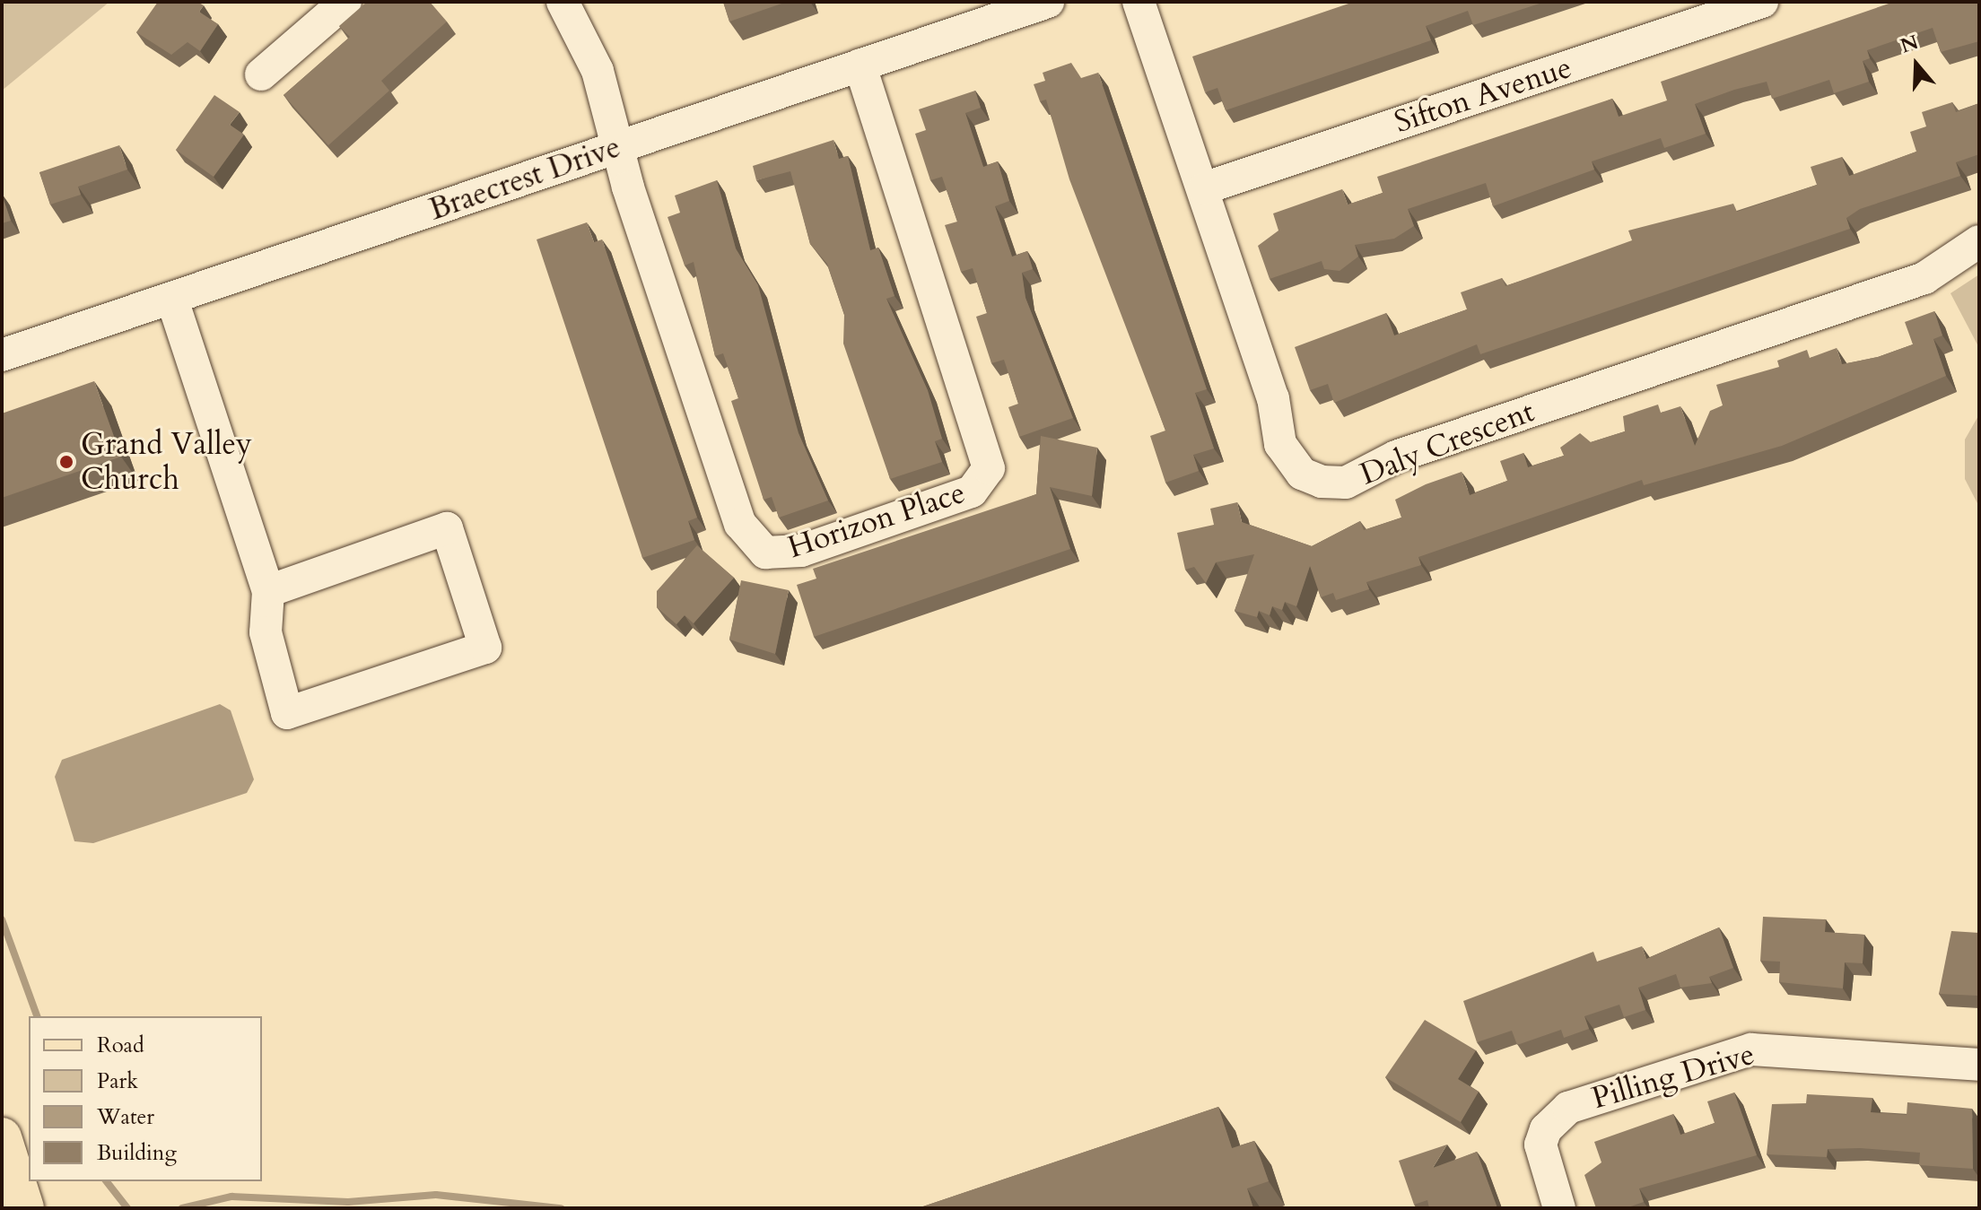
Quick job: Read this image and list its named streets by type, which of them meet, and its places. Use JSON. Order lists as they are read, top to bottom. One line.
{"streets":{"street":["Sifton Avenue","Braecrest Drive","Daly Crescent","Horizon Place","Pilling Drive"]},"crossings":[["Sifton Avenue","Daly Crescent"],["Braecrest Drive","Horizon Place"]],"places":["Grand Valley Church"],"legend":["Road","Park","Water","Building"],"north":"top"}
